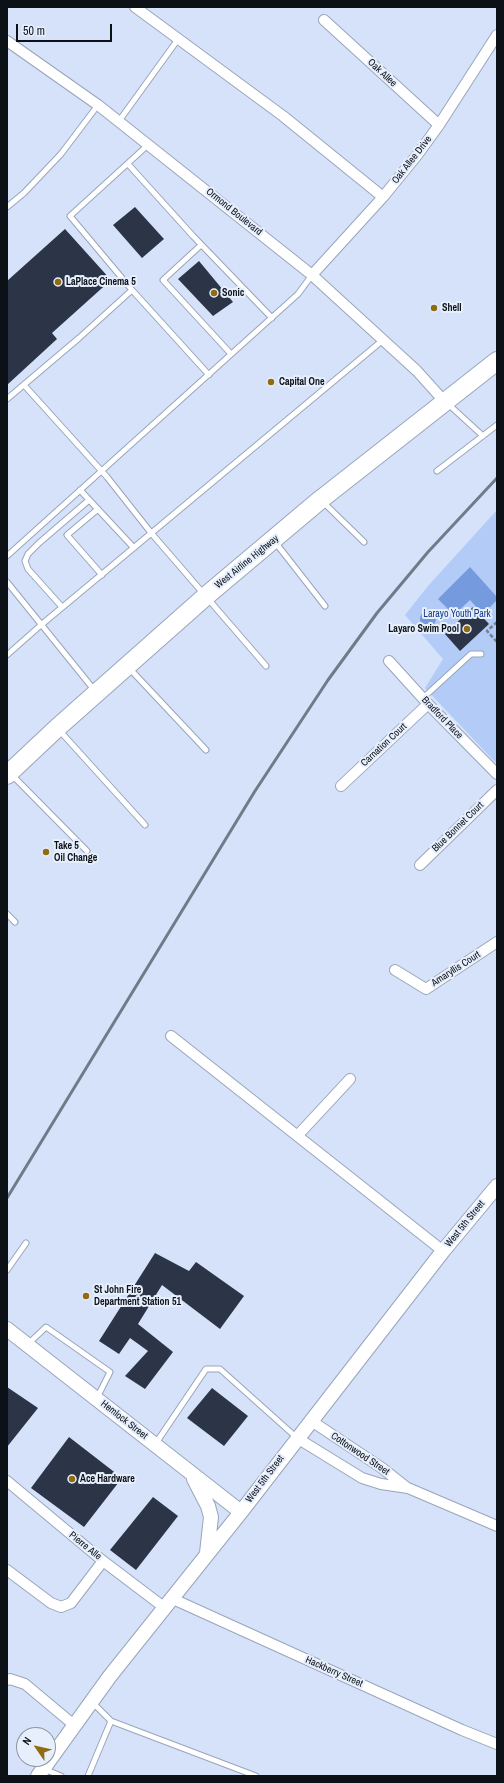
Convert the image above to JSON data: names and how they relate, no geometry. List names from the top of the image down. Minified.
{"streets":{"highway":["West Airline Highway"],"main road":["West 5th Street","Hemlock Street"],"street":["Oak Allee","Oak Allee Drive","Ormond Boulevard","Bradford Place","Carnation Court","Blue Bonnet Court","Amaryllis Court","Cottonwood Street","Pierre Alle","Hackberry Street"]},"crossings":[["Oak Allee","Oak Allee Drive"],["Oak Allee Drive","Ormond Boulevard"],["Ormond Boulevard","West Airline Highway"],["Bradford Place","Carnation Court"],["West 5th Street","Hemlock Street"],["West 5th Street","Cottonwood Street"],["West 5th Street","Pierre Alle"],["West 5th Street","Hackberry Street"],["Pierre Alle","Hackberry Street"]],"parks":["Larayo Youth Park"],"places":["LaPlace Cinema 5","Sonic","Shell","Capital One","Layaro Swim Pool","Take 5 Oil Change","St John Fire Department Station 51","Ace Hardware"],"scale_bar":"50 m","north":"top left"}
